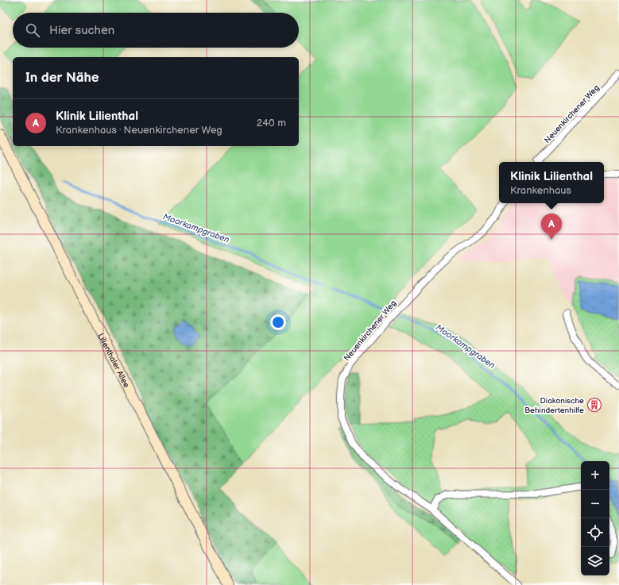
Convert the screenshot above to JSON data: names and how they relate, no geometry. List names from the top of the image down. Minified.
{"streets":{"main road":["Lilienthaler Allee"],"street":["Neuenkirchener Weg"]},"water":["Moorkampgraben"],"places":{"building":["Diakonische Behindertenhilfe"]},"page":{"search":"Hier suchen","heading":"In der Nähe","list":[{"mark":"A","name":"Klinik Lilienthal","note":"Krankenhaus · Neuenkirchener Weg","value":"240 m"}],"popup":["Klinik Lilienthal","Krankenhaus"],"pins":"A","map_buttons":["+","−"]}}
